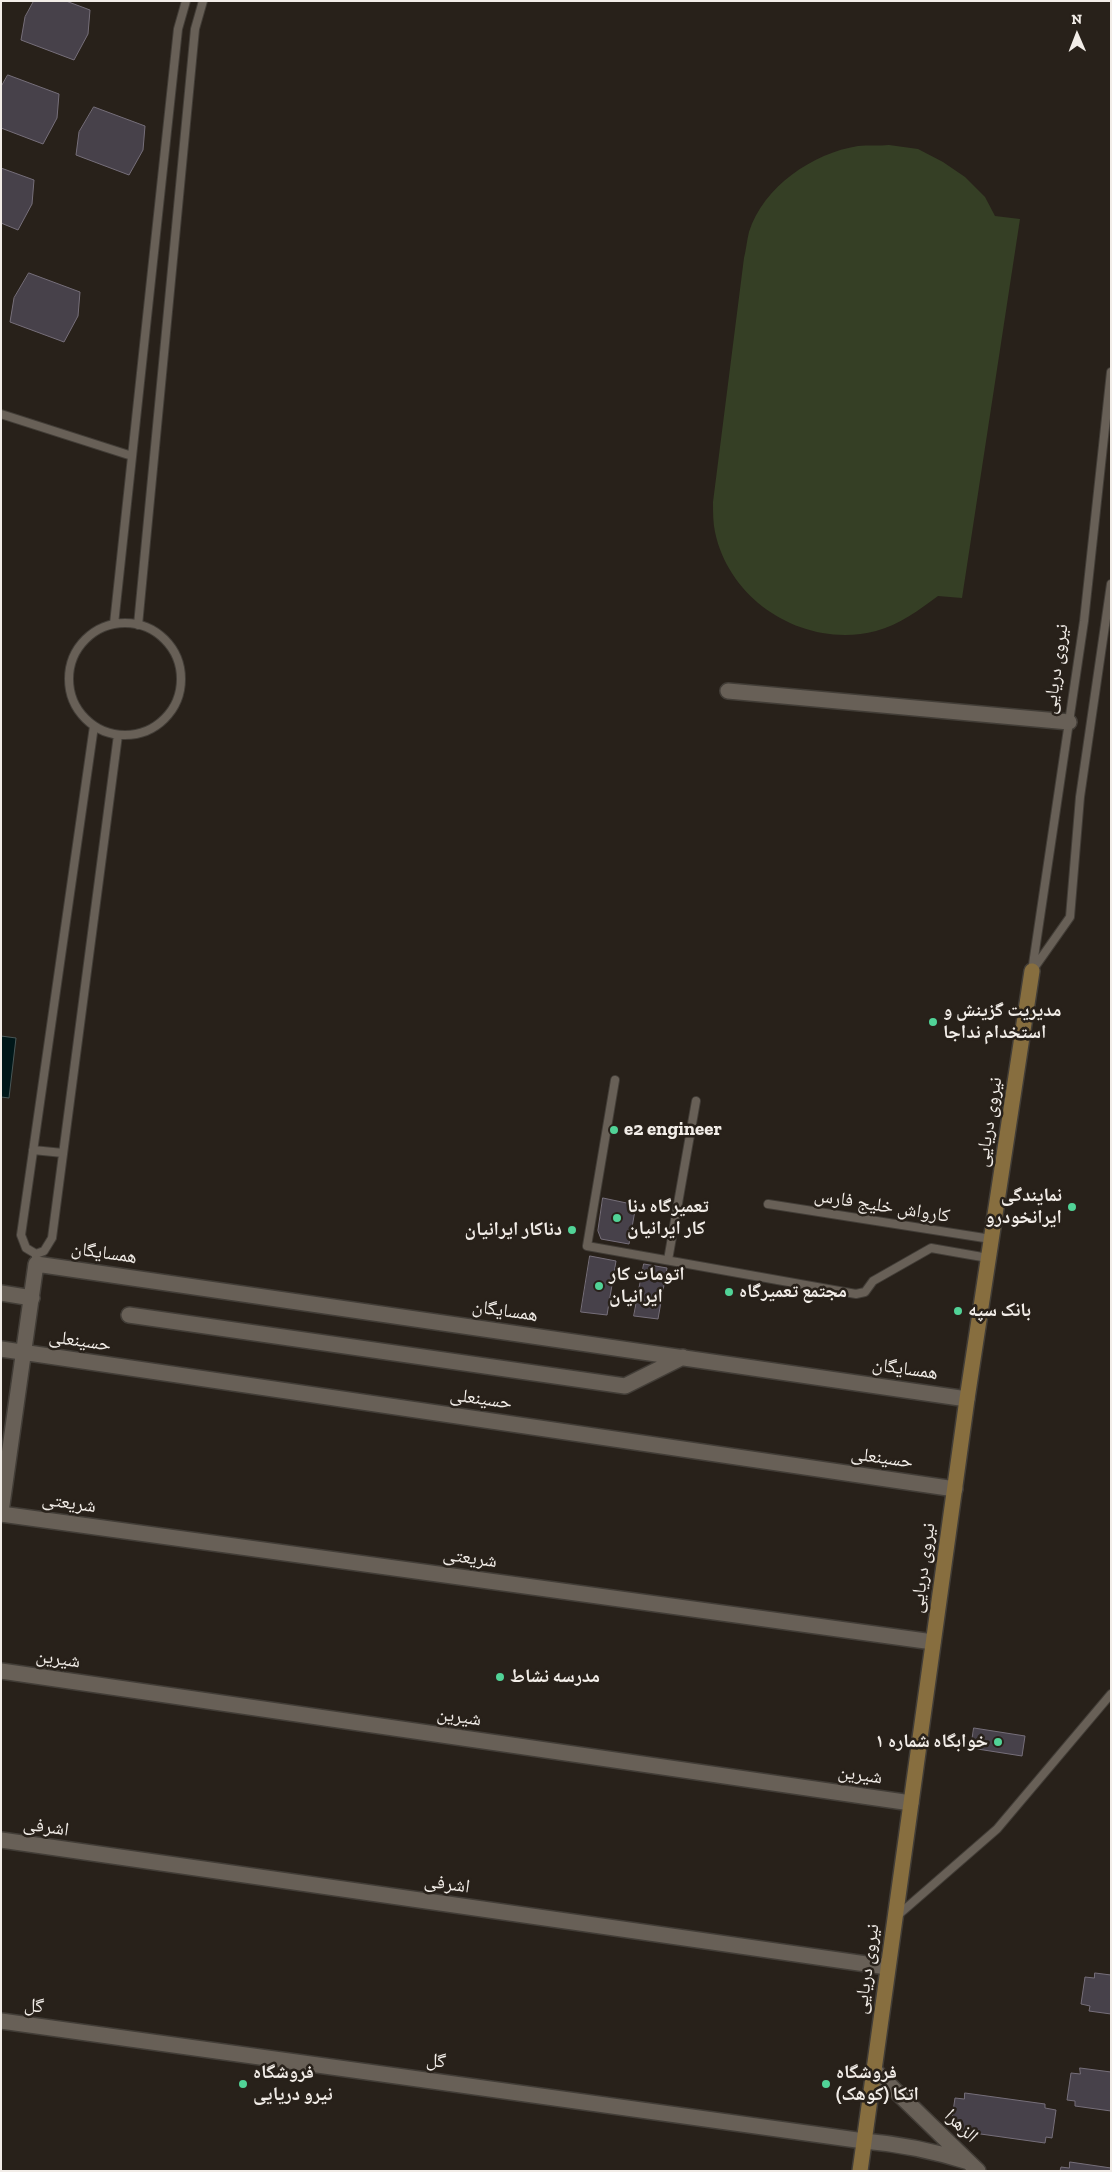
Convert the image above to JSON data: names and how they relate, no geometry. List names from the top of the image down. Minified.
{"streets":{"main road":["نیروی دریایی"],"street":["همسایگان","حسینعلی","شریعتی","شیرین","اشرفی","گل","الزهرا"],"lane":["کارواش خلیج فارس"]},"crossings":[["نیروی دریایی","کارواش خلیج فارس"],["نیروی دریایی","همسایگان"],["نیروی دریایی","حسینعلی"],["نیروی دریایی","شریعتی"],["نیروی دریایی","شیرین"],["نیروی دریایی","اشرفی"],["نیروی دریایی","گل"],["نیروی دریایی","الزهرا"],["گل","الزهرا"]],"places":["مدیریت گزینش و استخدام نداجا","e2 engineer","نمایندگی ایرانخودرو","تعمیرگاه دنا کار ایرانیان","دناکار ایرانیان","اتومات کار ایرانیان","مجتمع تعمیرگاه","بانک سپه","مدرسه نشاط","خوابگاه شماره ۱","فروشگاه نیرو دریایی","فروشگاه اتکا (کوهک)"],"north":"top"}
